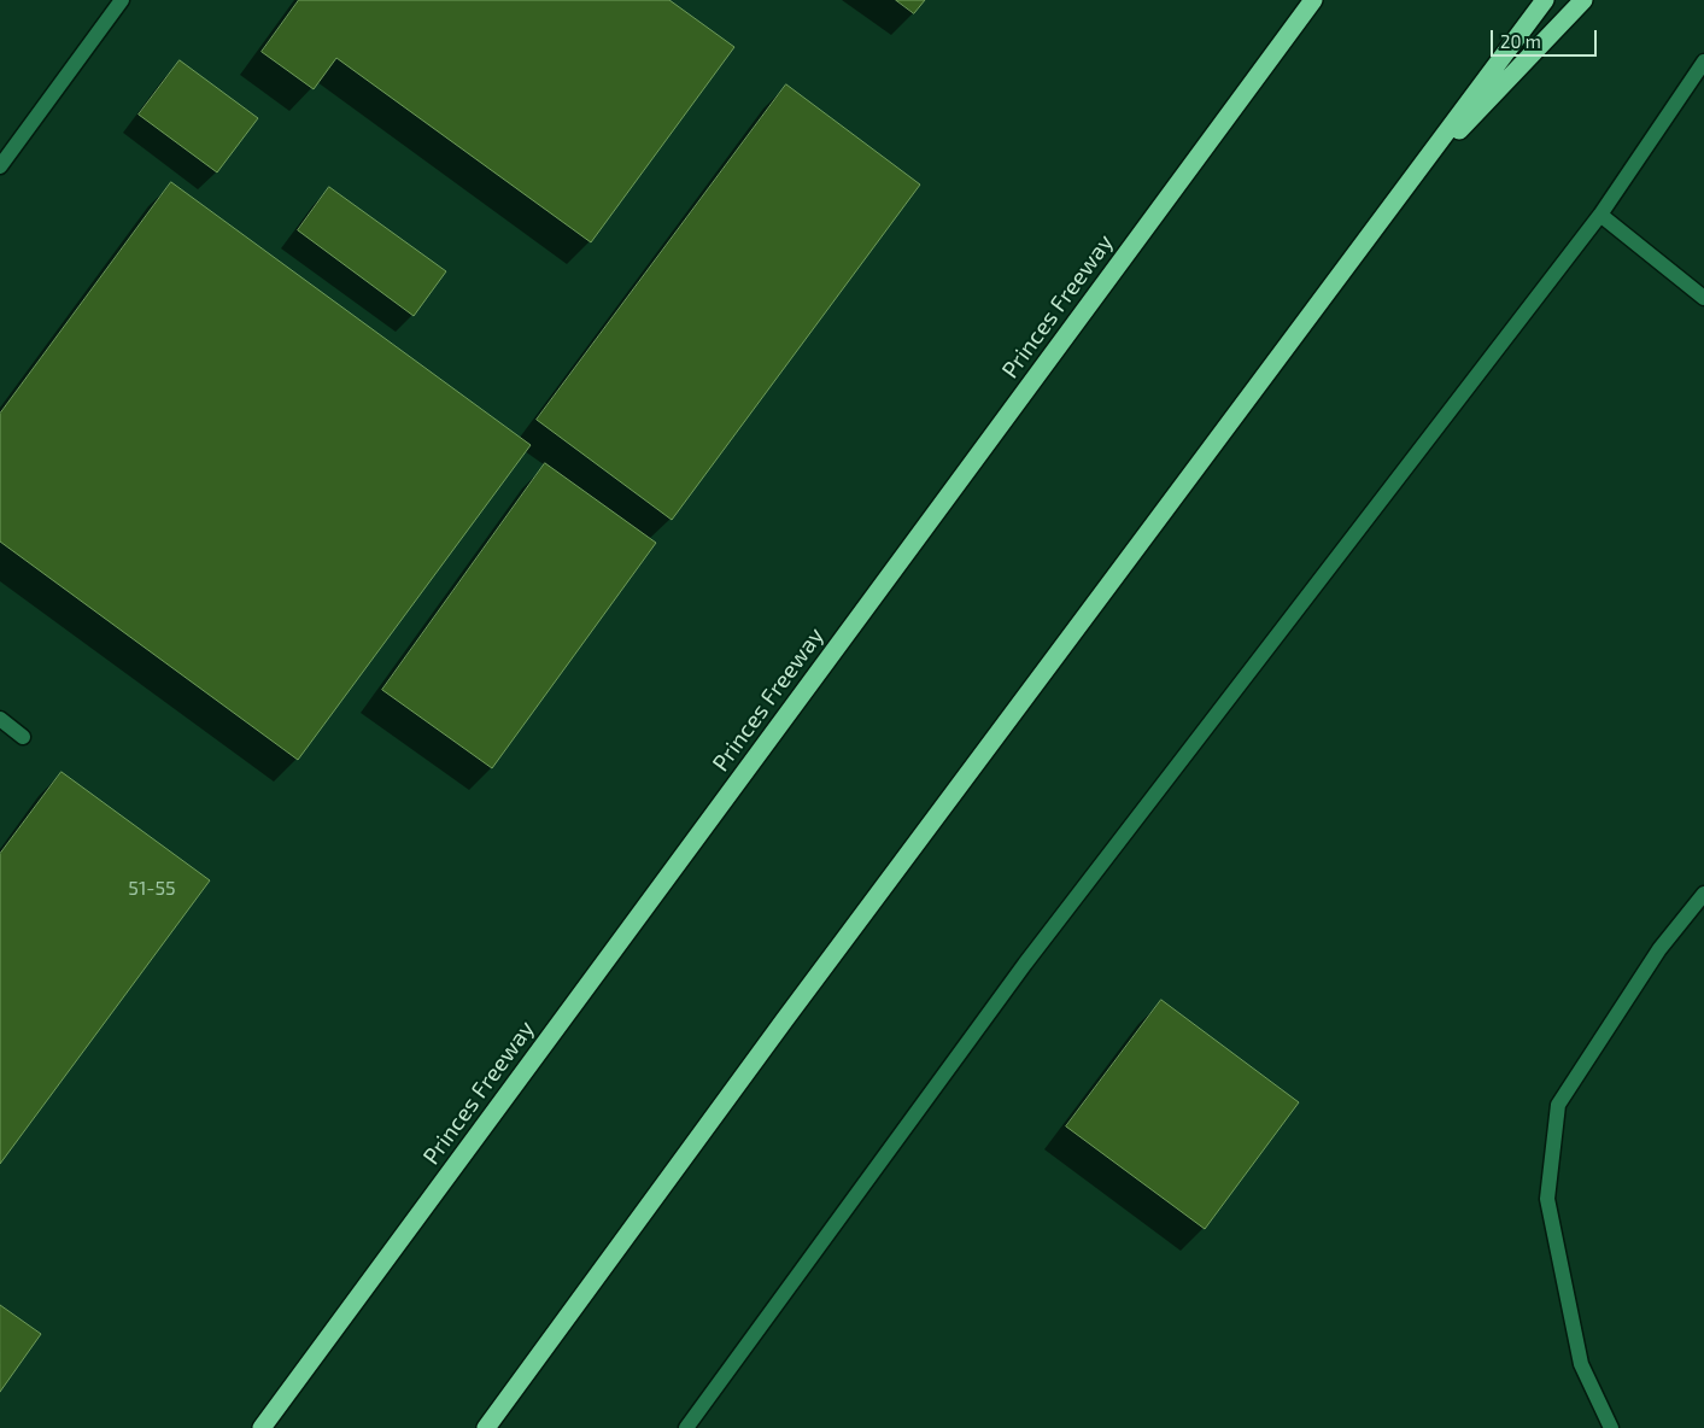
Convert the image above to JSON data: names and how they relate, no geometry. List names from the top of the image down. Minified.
{"streets":{"highway":["Princes Freeway"]},"house_numbers":["51-55"],"scale_bar":"20 m"}
